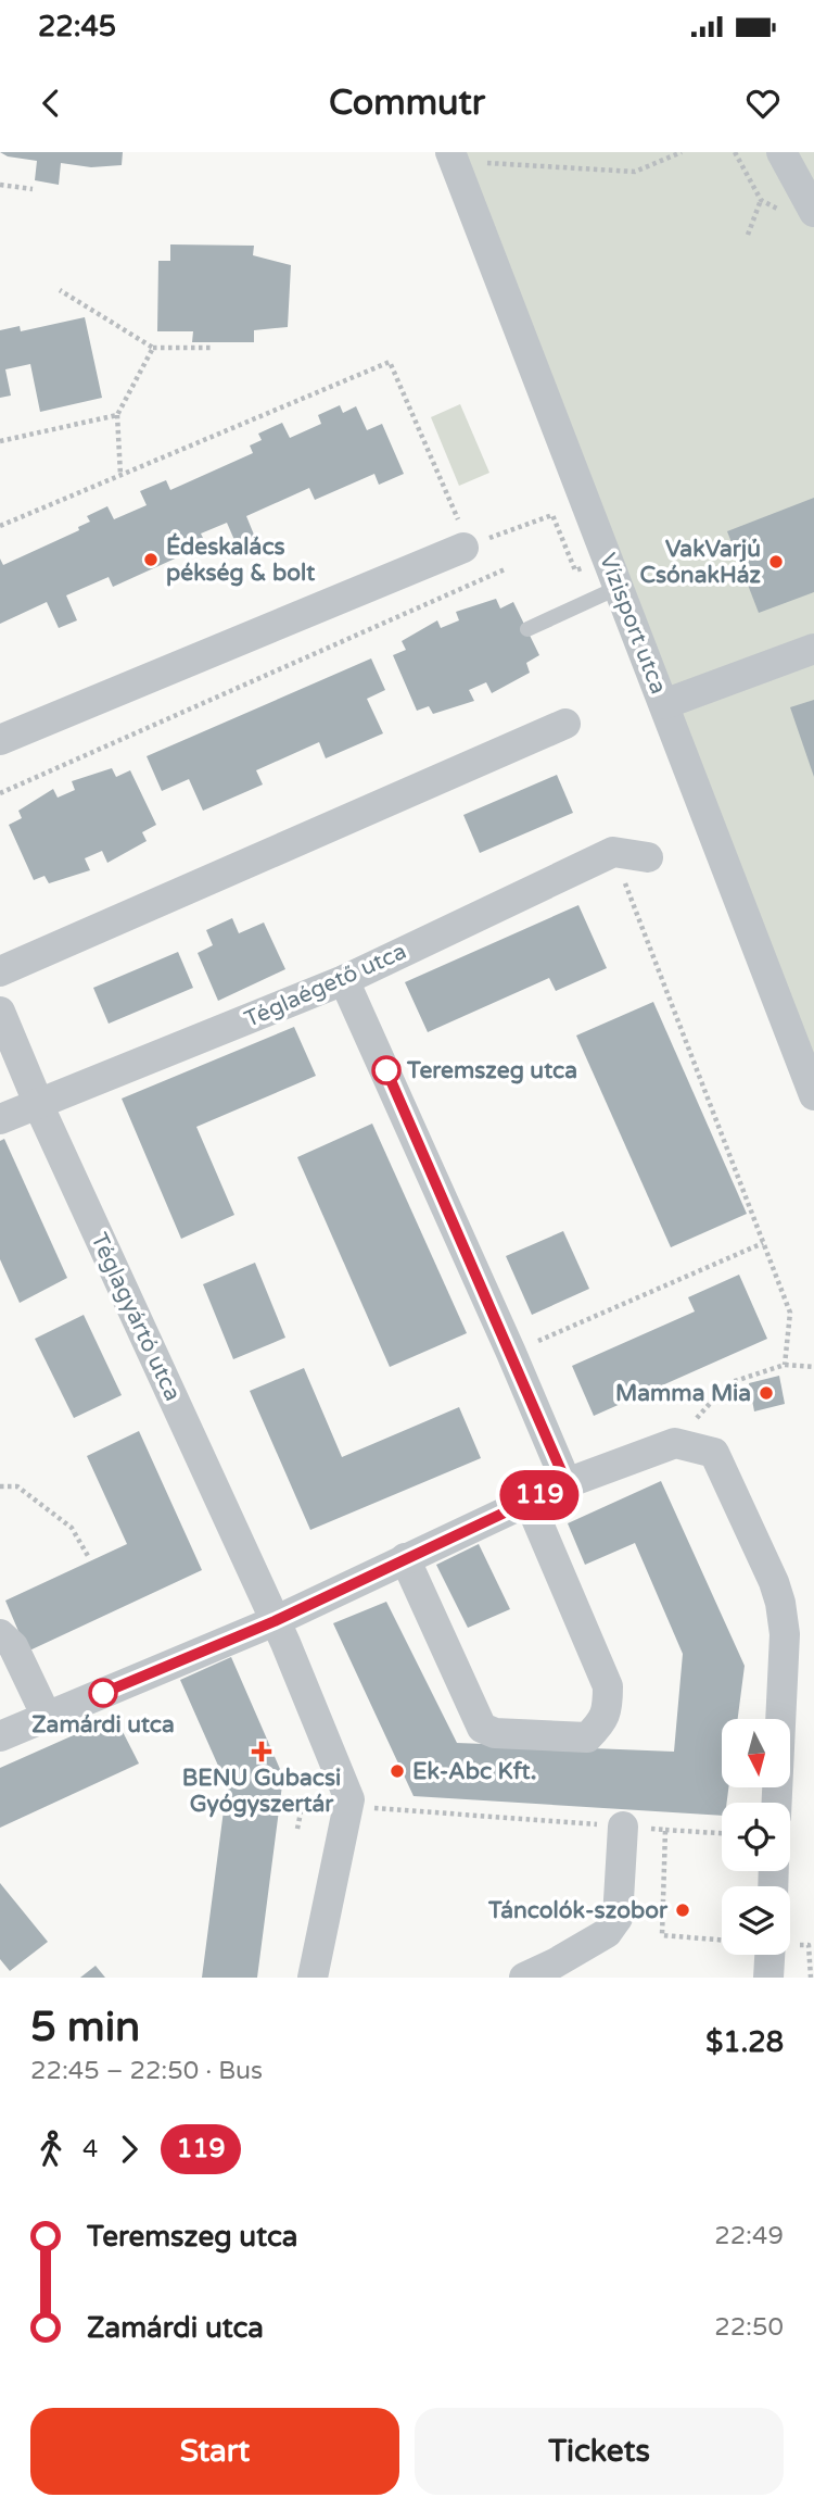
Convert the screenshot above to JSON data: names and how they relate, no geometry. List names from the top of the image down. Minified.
{"streets":{"street":["Vízisport utca","Téglaégető utca","Téglagyártó utca"]},"crossings":[["Téglaégető utca","Téglagyártó utca"]],"places":{"other":["Édeskalács pékség & bolt","VakVarjú CsónakHáz","Teremszeg utca","Mamma Mia","Zamárdi utca","Ek-Abc Kft.","Táncolók-szobor"],"health":["BENU Gubacsi Gyógyszertár"]},"lines":["bus line 119"],"north":"bottom","page":{"status":"22:45","header":"Commutr","on_map":"119","heading":["5 min","22:45 – 22:50 · Bus","$1.28"],"legs":["4","119"],"list":[{"name":"Teremszeg utca","value":"22:49"},{"name":"Zamárdi utca","value":"22:50"}],"buttons":["Start","Tickets"]}}
